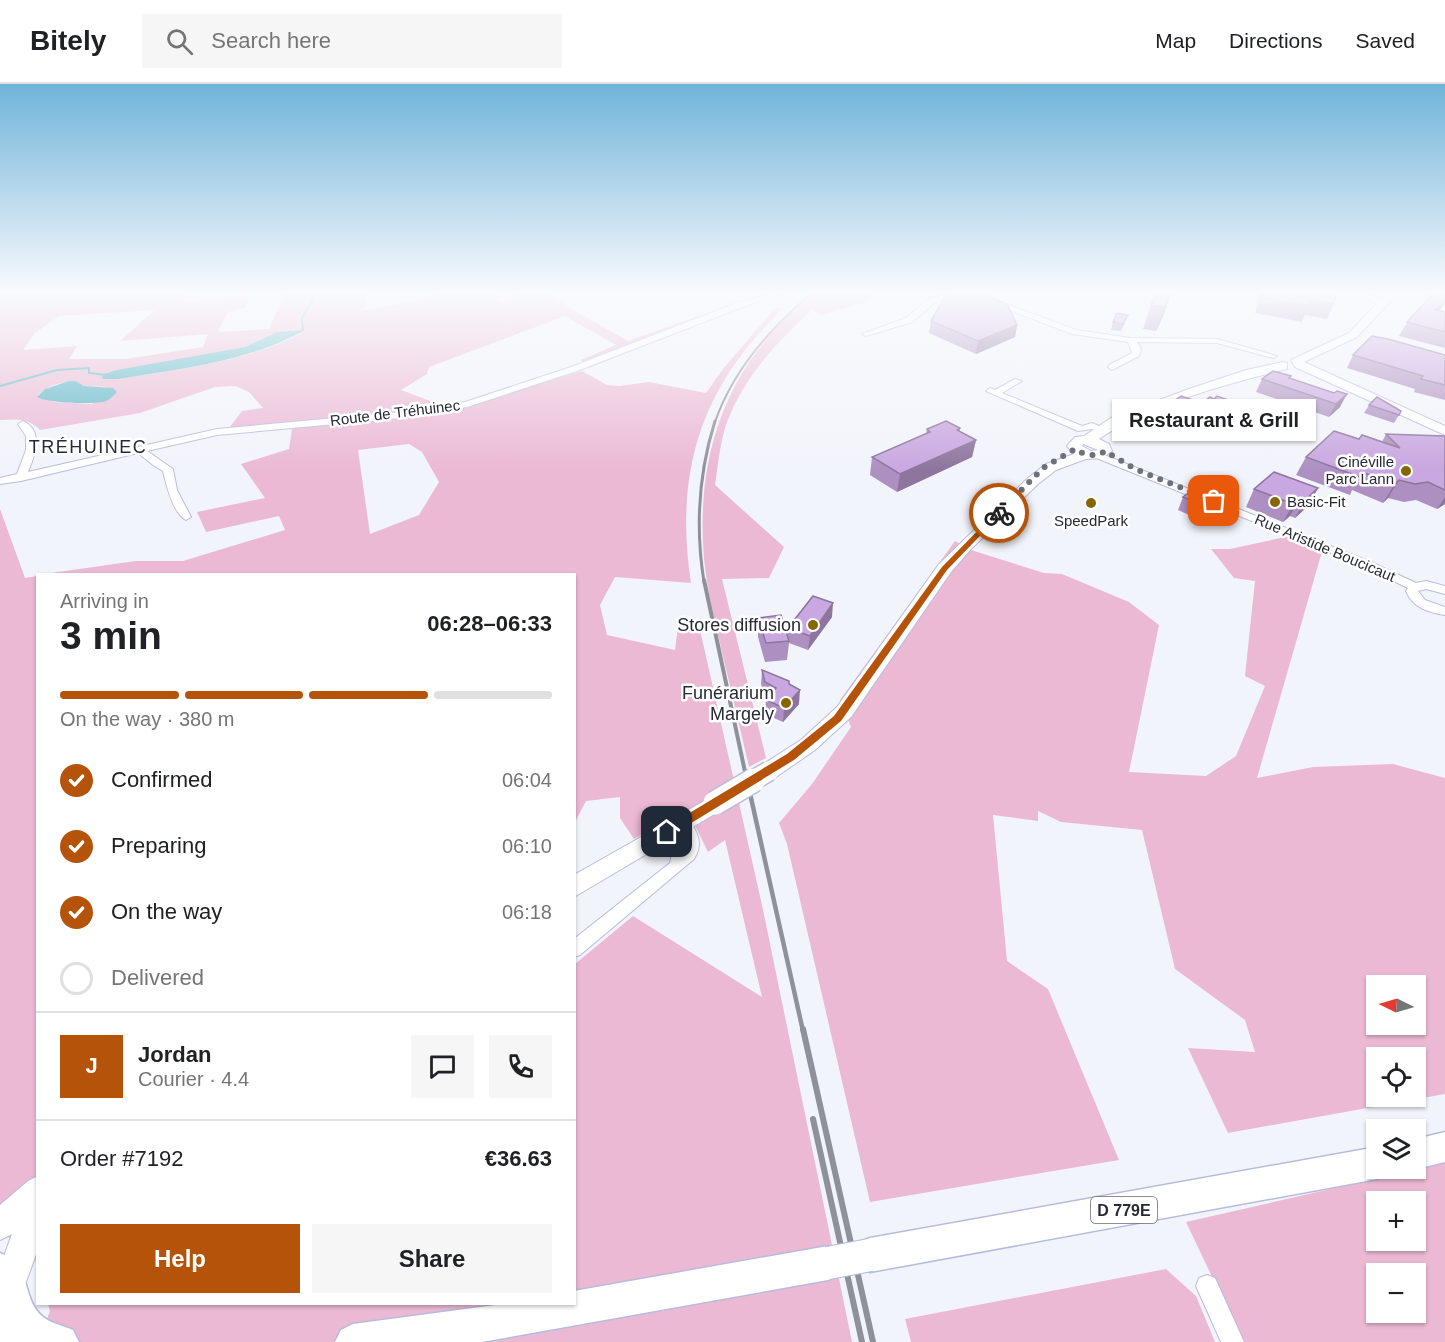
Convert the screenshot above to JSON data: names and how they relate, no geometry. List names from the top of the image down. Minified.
{"streets":{"main road":["D 779E"],"street":["Route de Tréhuinec","Rue Aristide Boucicaut"]},"districts":["TRÉHUINEC"],"places":["Cinéville Parc Lann","Restaurant & Grill","Basic-Fit","SpeedPark","Stores diffusion","Funérarium Margely"],"north":"left","page":{"header":"Bitely","search":"Search here","nav":["Map","Directions","Saved"],"bubble":"Restaurant & Grill","heading":["3 min","Arriving in","06:28–06:33"],"panel":["Jordan","Courier · 4.4","Order #7192","€36.63"],"bar":"On the way · 380 m","list":[["Confirmed","06:04"],["Preparing","06:10"],["On the way","06:18"],"Delivered"],"map_buttons":["+","−"],"round":"J","buttons":["Help","Share"]}}
